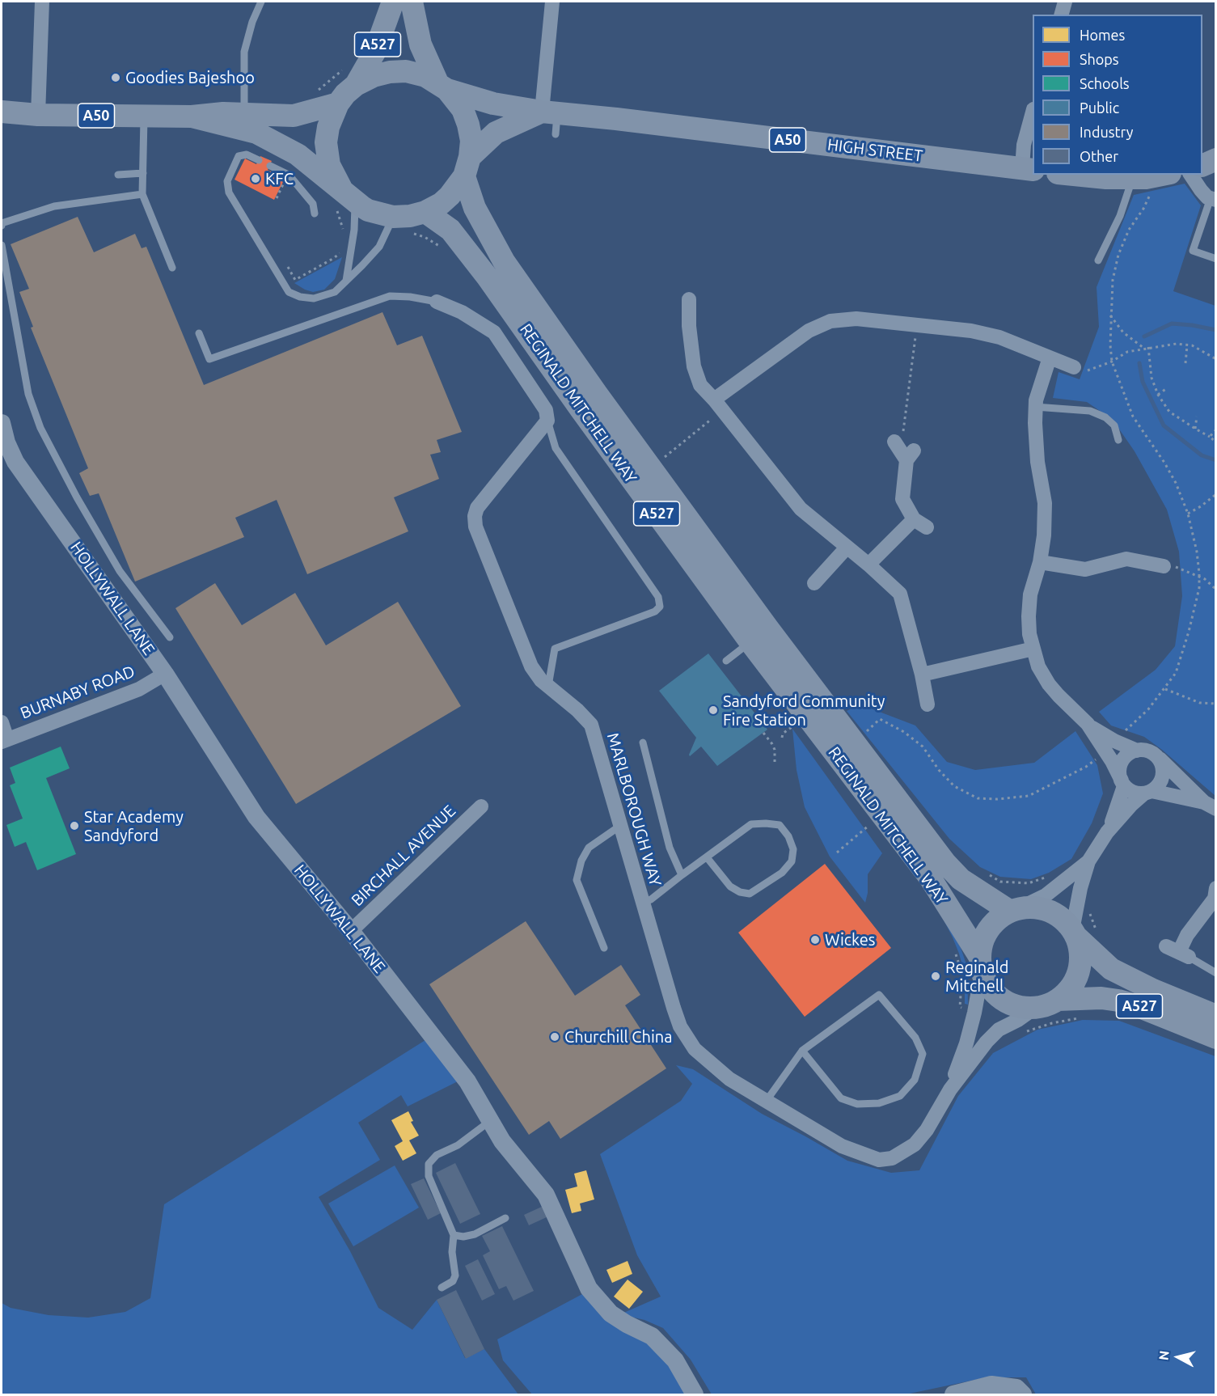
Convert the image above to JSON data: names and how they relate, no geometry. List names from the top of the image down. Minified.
{"streets":{"main road":["A527","A50","HIGH STREET","REGINALD MITCHELL WAY"],"street":["HOLLYWALL LANE","BURNABY ROAD","MARLBOROUGH WAY","BIRCHALL AVENUE"]},"crossings":[["A527","A50"],["A527","HIGH STREET"],["A527","REGINALD MITCHELL WAY"],["A527","MARLBOROUGH WAY"],["A50","HIGH STREET"],["A50","REGINALD MITCHELL WAY"],["HIGH STREET","REGINALD MITCHELL WAY"],["REGINALD MITCHELL WAY","MARLBOROUGH WAY"],["HOLLYWALL LANE","BURNABY ROAD"],["HOLLYWALL LANE","BIRCHALL AVENUE"]],"places":["Goodies Bajeshoo","KFC","Sandyford Community Fire Station","Star Academy Sandyford","Wickes","Reginald Mitchell","Churchill China"],"legend":["Homes","Shops","Schools","Public","Industry","Other"],"north":"left"}
